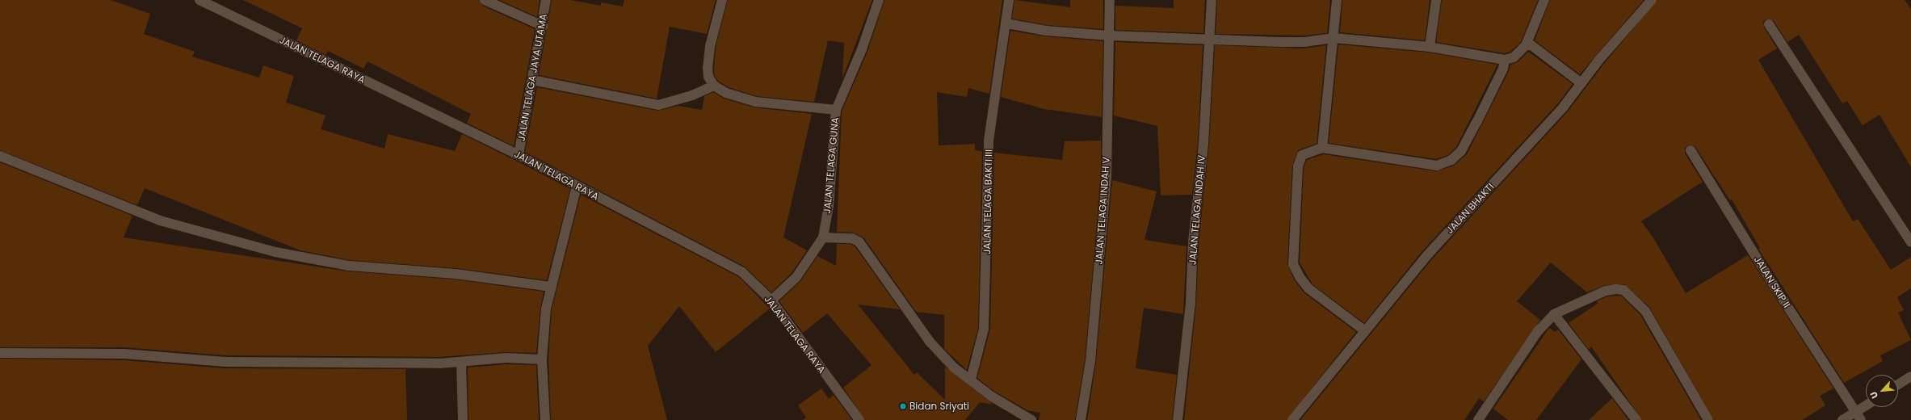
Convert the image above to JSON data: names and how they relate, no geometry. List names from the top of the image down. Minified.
{"streets":{"street":["JALAN TELAGA RAYA","JALAN TELAGA JAYA UTAMA","JALAN TELAGA GUNA","JALAN TELAGA BAKTI III","JALAN BHAKTI","JALAN TELAGA INDAH IV","JALAN TELAGA INDAH V","JALAN SKIP II"]},"crossings":[["JALAN TELAGA RAYA","JALAN TELAGA JAYA UTAMA"],["JALAN TELAGA RAYA","JALAN TELAGA GUNA"]],"places":["Bidan Sriyati"],"north":"bottom left"}
